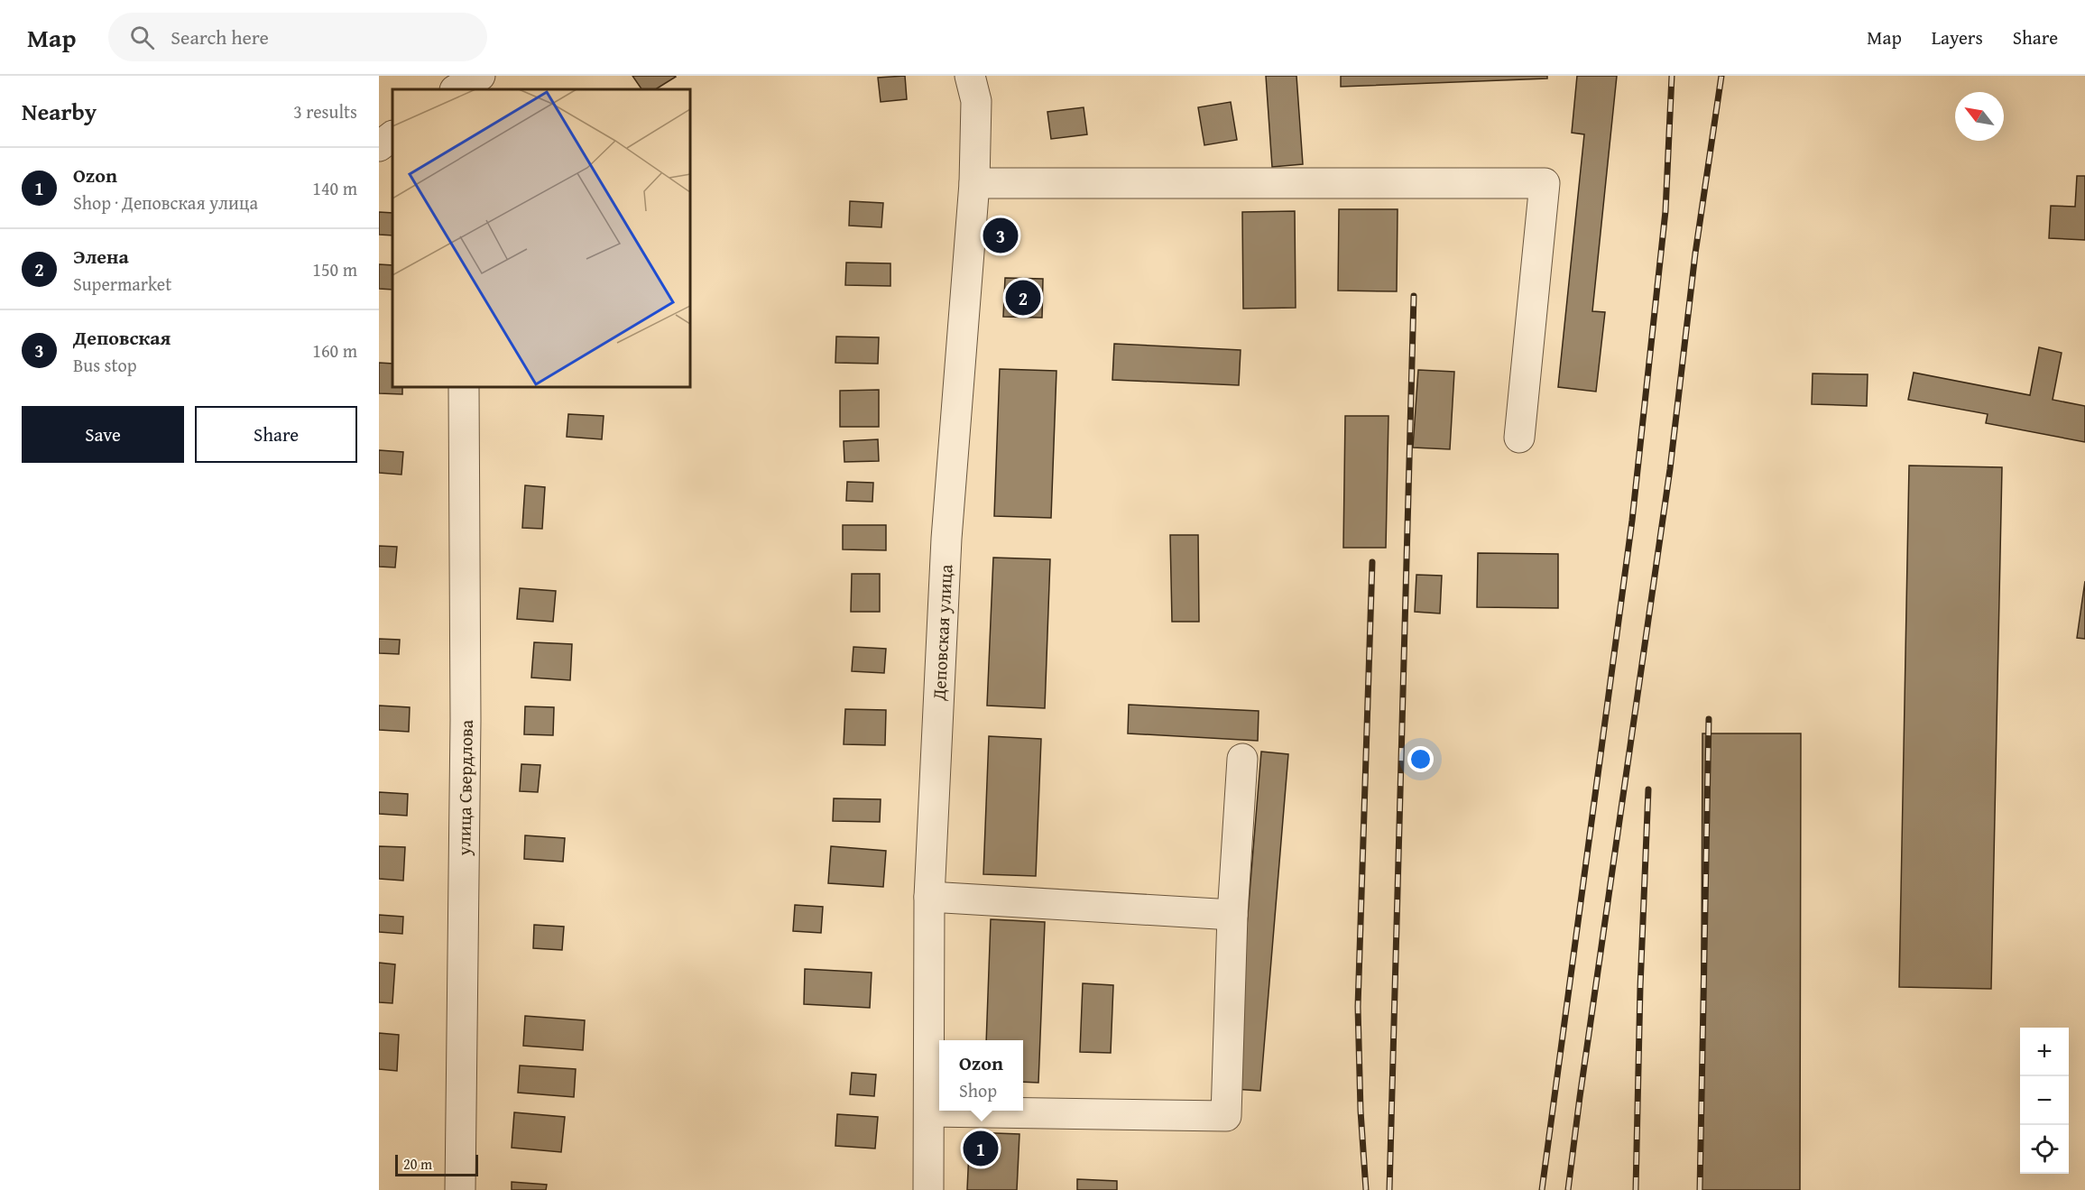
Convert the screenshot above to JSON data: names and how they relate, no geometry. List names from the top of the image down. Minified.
{"streets":{"street":["Деповская улица","улица Свердлова"]},"scale_bar":"20 m","north":"top left","page":{"header":"Map","search":"Search here","nav":["Map","Layers","Share"],"heading":["Nearby","3 results"],"list":[{"mark":"1","name":"Ozon","note":"Shop · Деповская улица","value":"140 m"},{"mark":"2","name":"Элена","note":"Supermarket","value":"150 m"},{"mark":"3","name":"Деповская","note":"Bus stop","value":"160 m"}],"pins":["3","2","1"],"buttons":["Save","Share"],"map_buttons":["+","−"],"popup":["Ozon","Shop"],"scale":"20 m"}}
